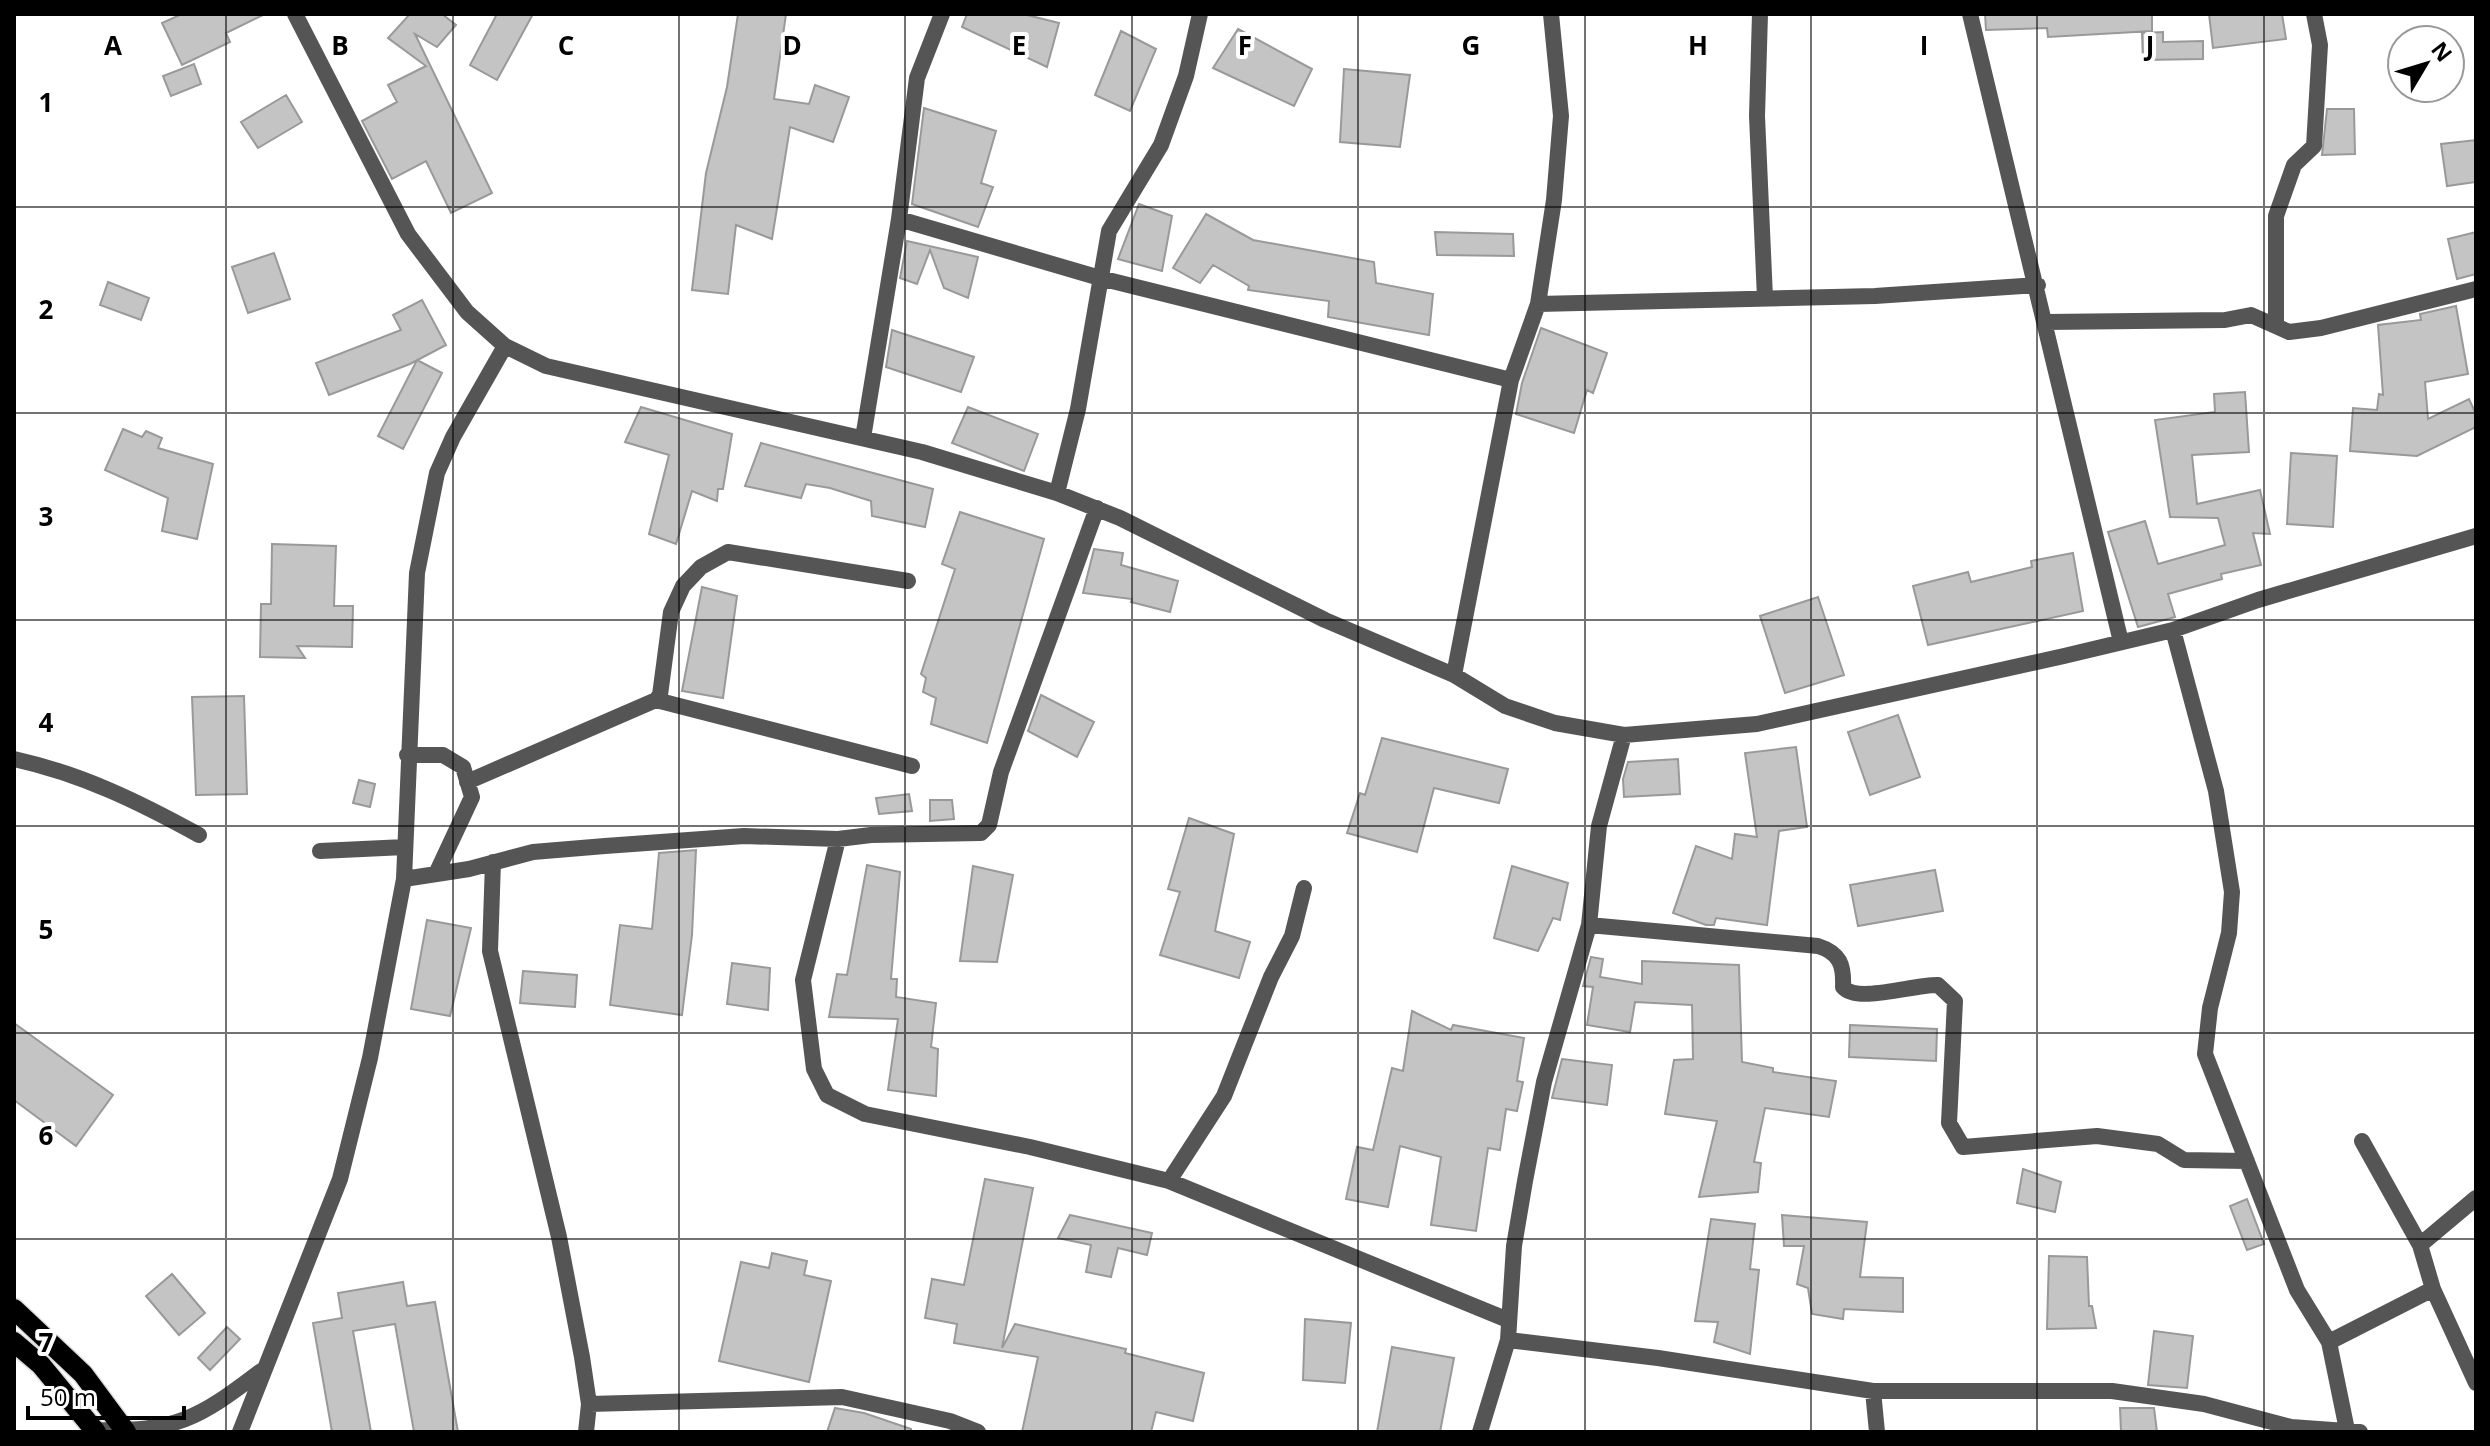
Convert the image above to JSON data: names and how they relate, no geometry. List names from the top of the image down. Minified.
{"scale_bar":"50 m","north":"top right","grid":{"columns":["A","B","C","D","E","F","G","H","I","J"],"rows":["1","2","3","4","5","6","7"]}}
